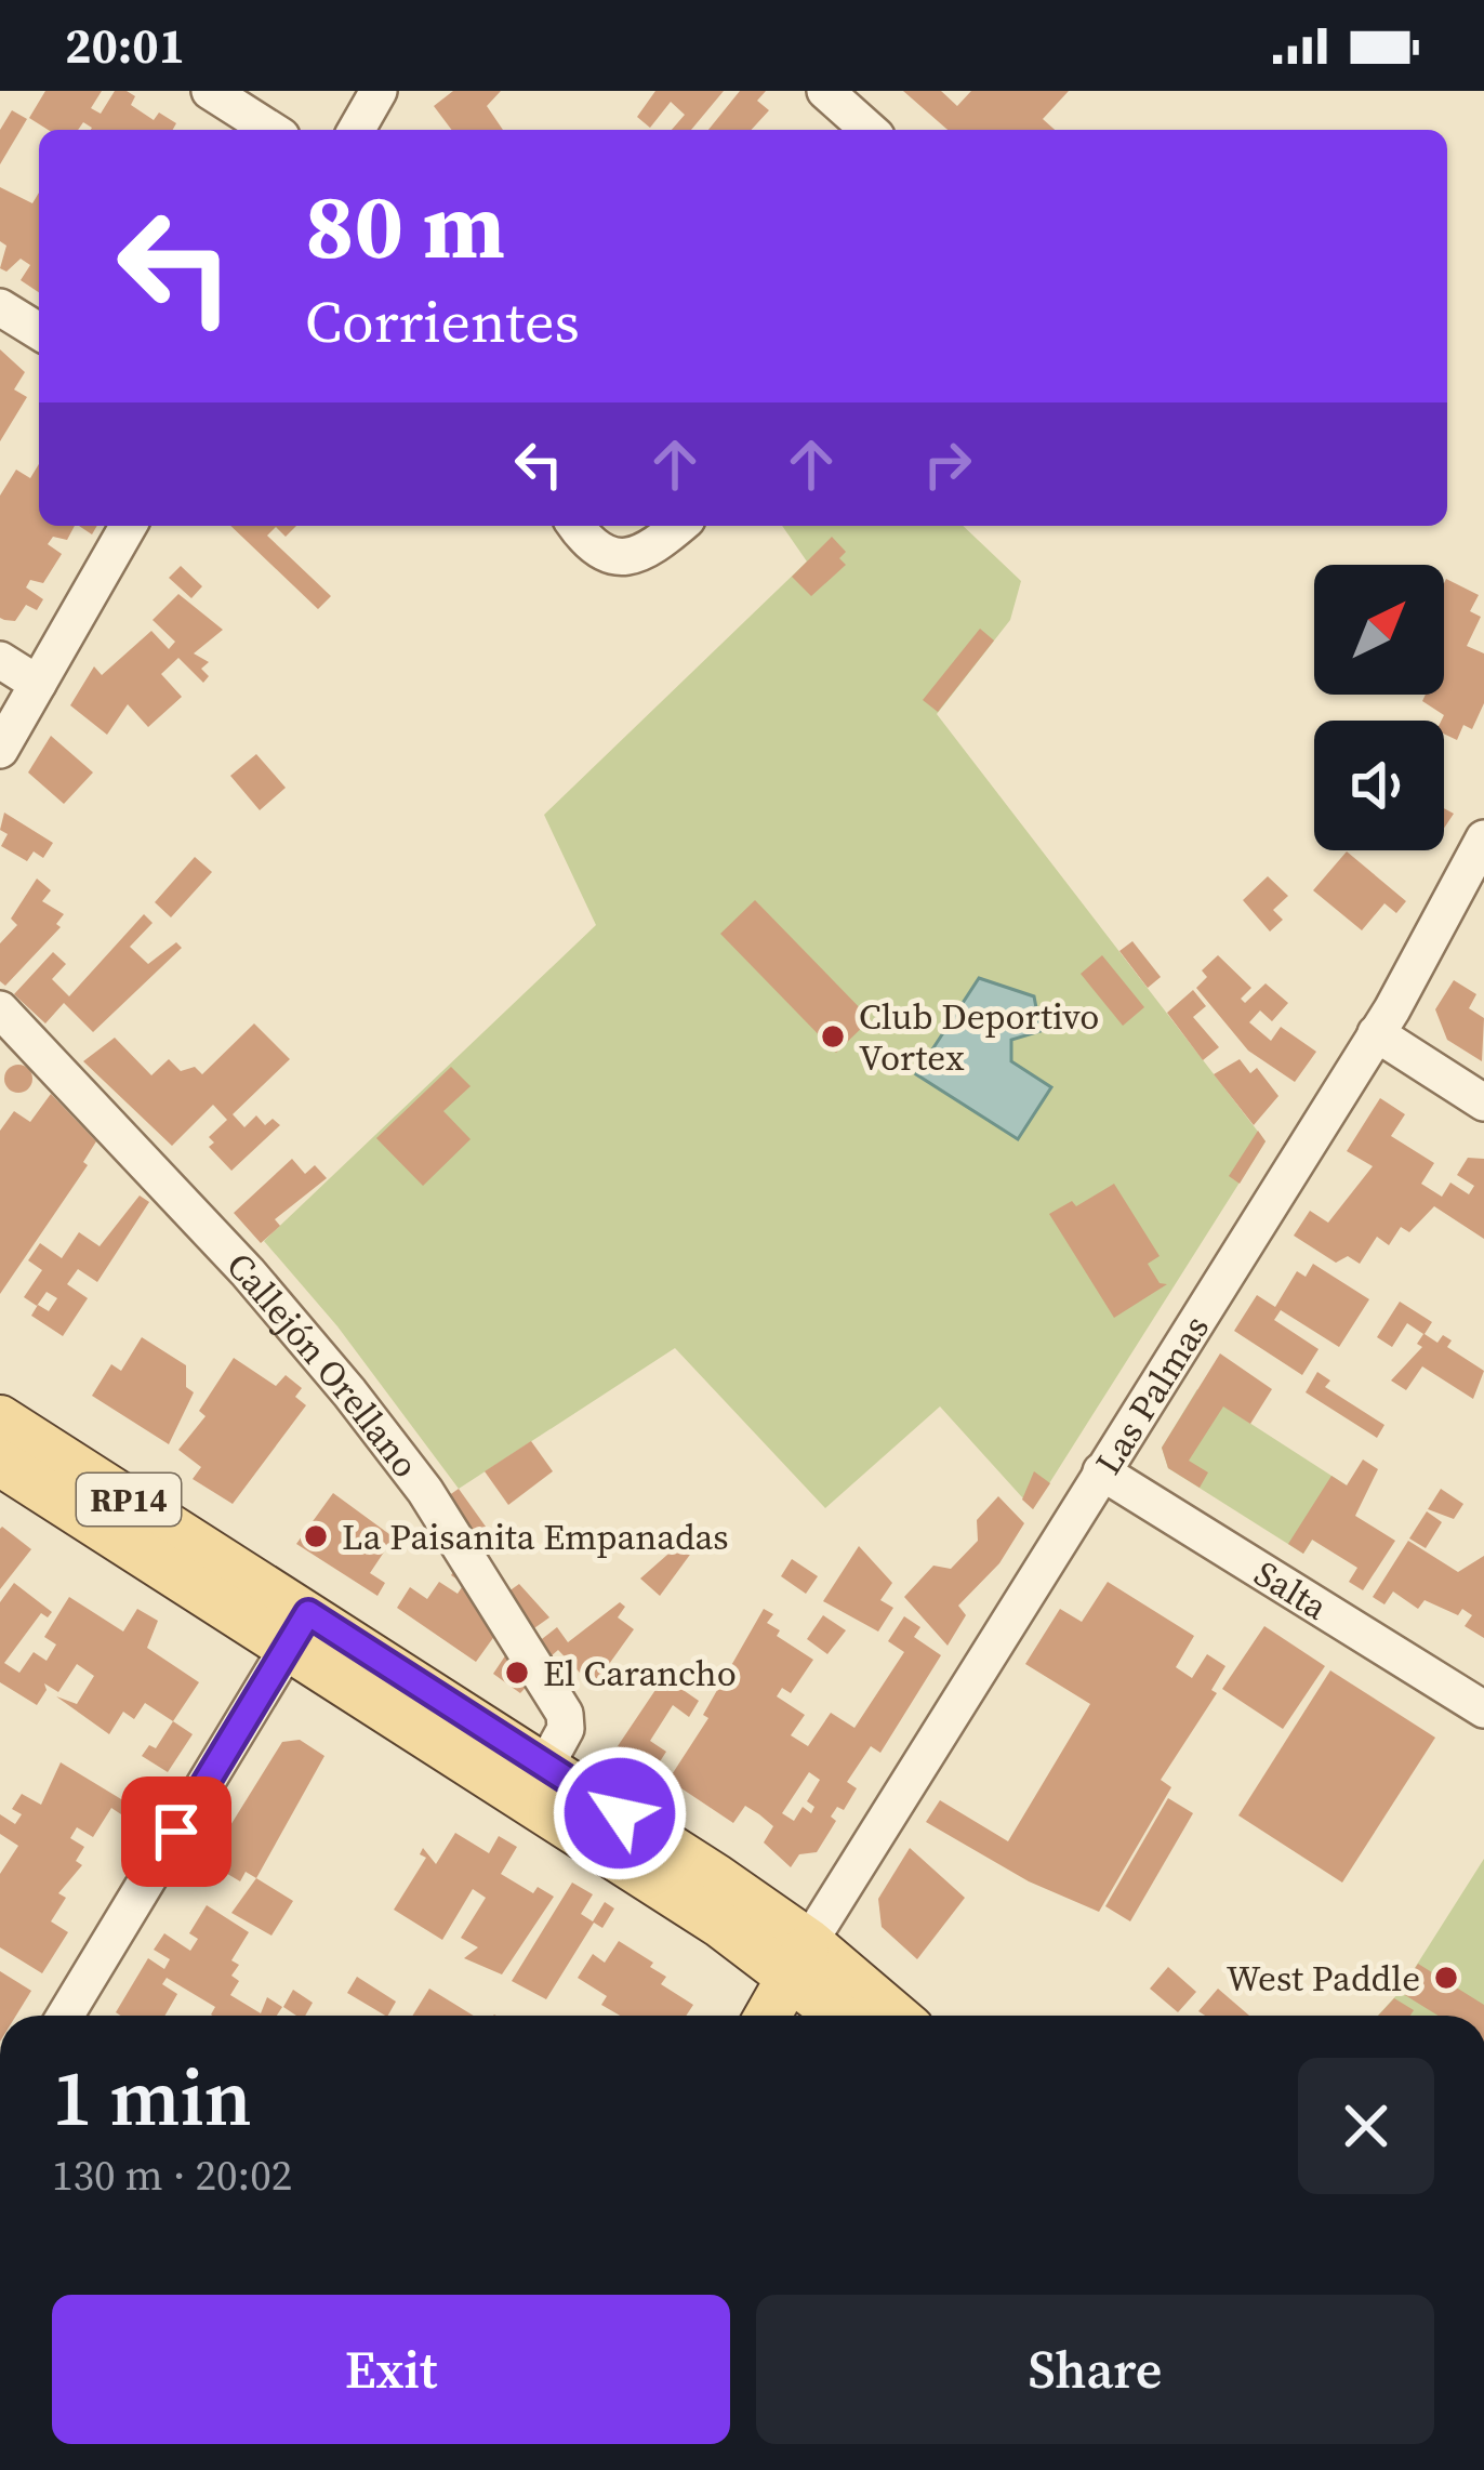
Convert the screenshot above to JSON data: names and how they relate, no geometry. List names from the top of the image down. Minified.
{"streets":{"main road":["RP14"],"street":["Callejón Orellano","Las Palmas","Salta"]},"crossings":[["Callejón Orellano","RP14"],["Las Palmas","RP14"],["Las Palmas","Salta"]],"places":["Club Deportivo Vortex","La Paisanita Empanadas","El Carancho","West Paddle"],"north":"top right","page":{"status":"20:01","turn":["80 m","Corrientes"],"heading":["1 min","130 m · 20:02"],"buttons":["Exit","Share"]}}
